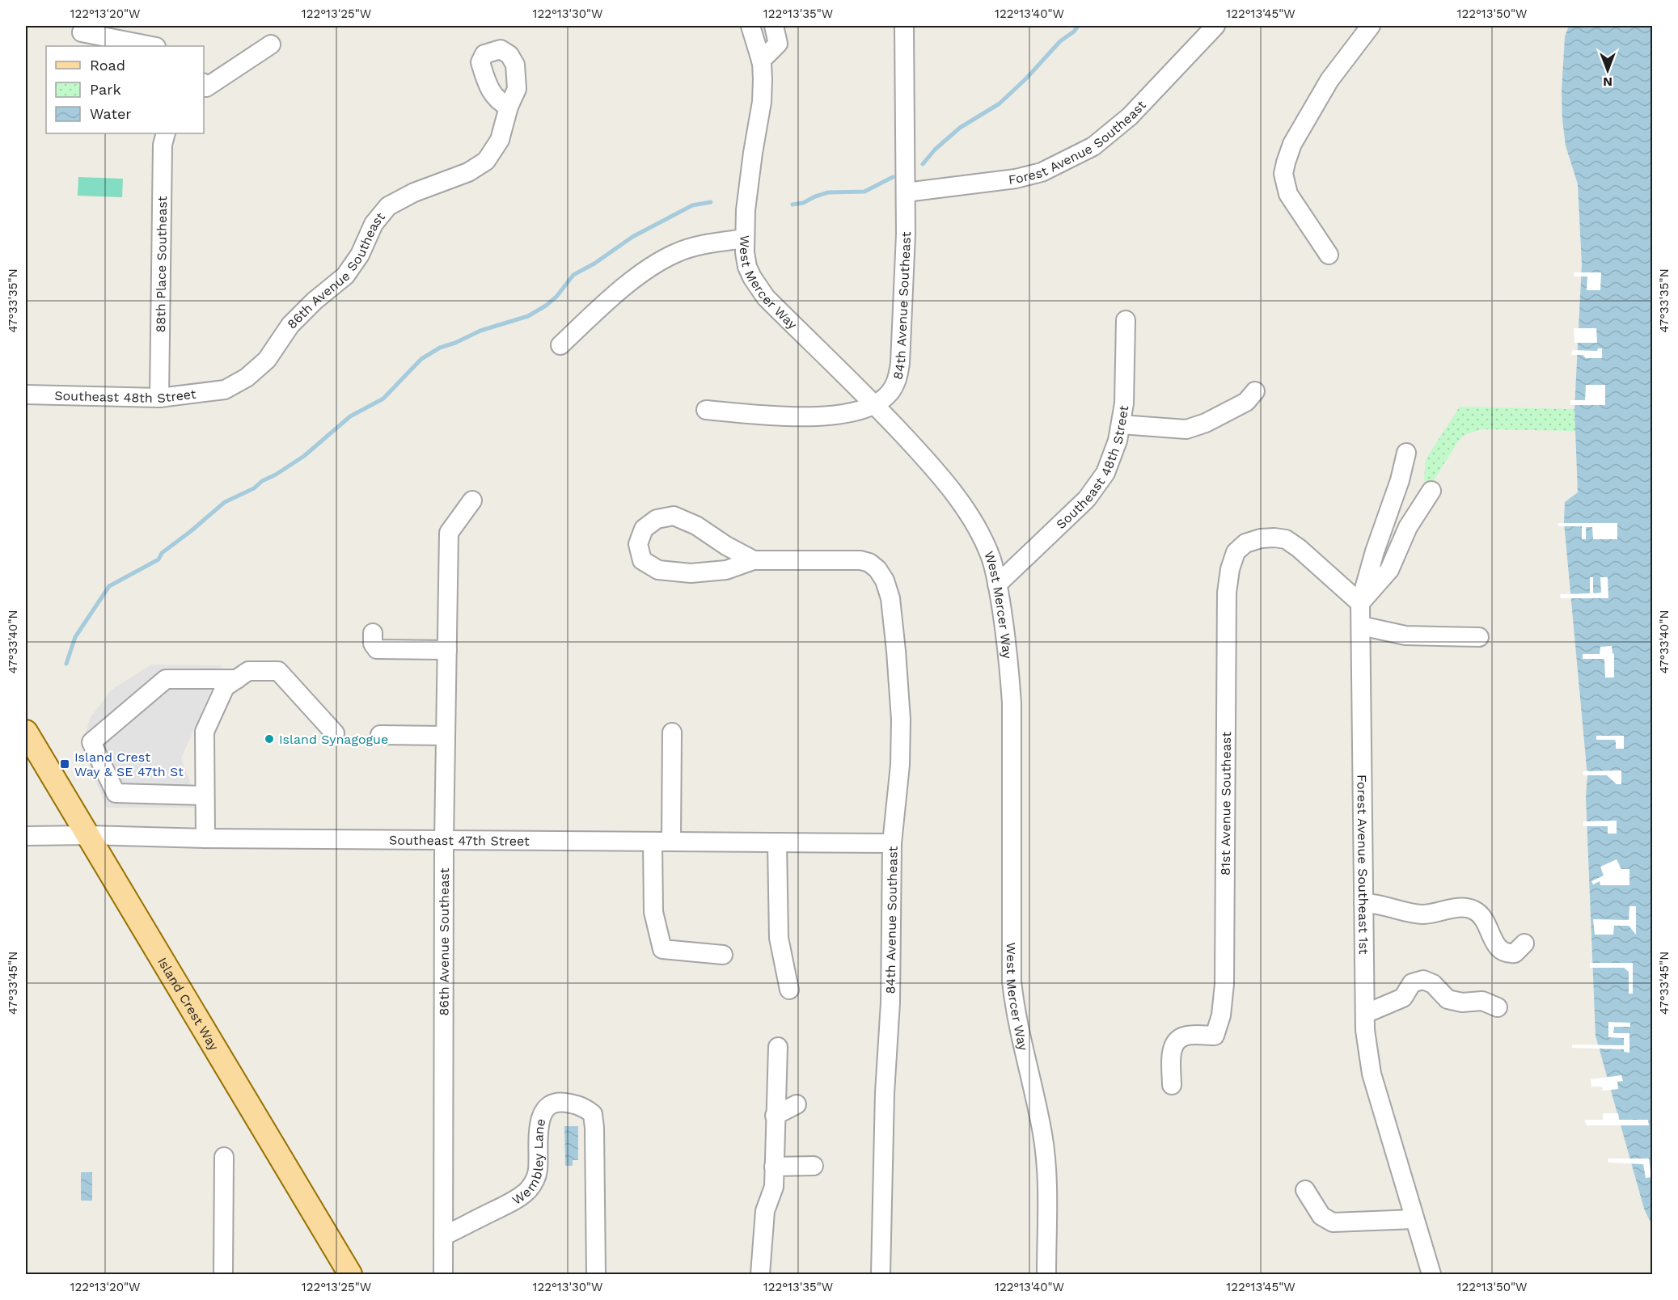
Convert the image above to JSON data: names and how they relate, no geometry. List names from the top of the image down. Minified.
{"streets":{"main road":["Island Crest Way"],"street":["Forest Avenue Southeast","88th Place Southeast","86th Avenue Southeast","West Mercer Way","84th Avenue Southeast","Southeast 48th Street","81st Avenue Southeast","Southeast 47th Street","Forest Avenue Southeast 1st","Wembley Lane"]},"crossings":[["Forest Avenue Southeast","84th Avenue Southeast"],["88th Place Southeast","Southeast 48th Street"],["86th Avenue Southeast","Southeast 48th Street"],["86th Avenue Southeast","Southeast 47th Street"],["86th Avenue Southeast","Wembley Lane"],["West Mercer Way","84th Avenue Southeast"],["West Mercer Way","Southeast 48th Street"],["84th Avenue Southeast","Southeast 47th Street"],["81st Avenue Southeast","Forest Avenue Southeast 1st"],["Southeast 47th Street","Island Crest Way"]],"places":{"other":["Island Synagogue"],"transit":["Island Crest Way & SE 47th St"]},"legend":["Road","Park","Water"],"north":"bottom","coordinates":["122°13'20\"W","122°13'25\"W","122°13'30\"W","122°13'35\"W","122°13'40\"W","122°13'45\"W","122°13'50\"W","47°33'35\"N","47°33'40\"N","47°33'45\"N"]}
